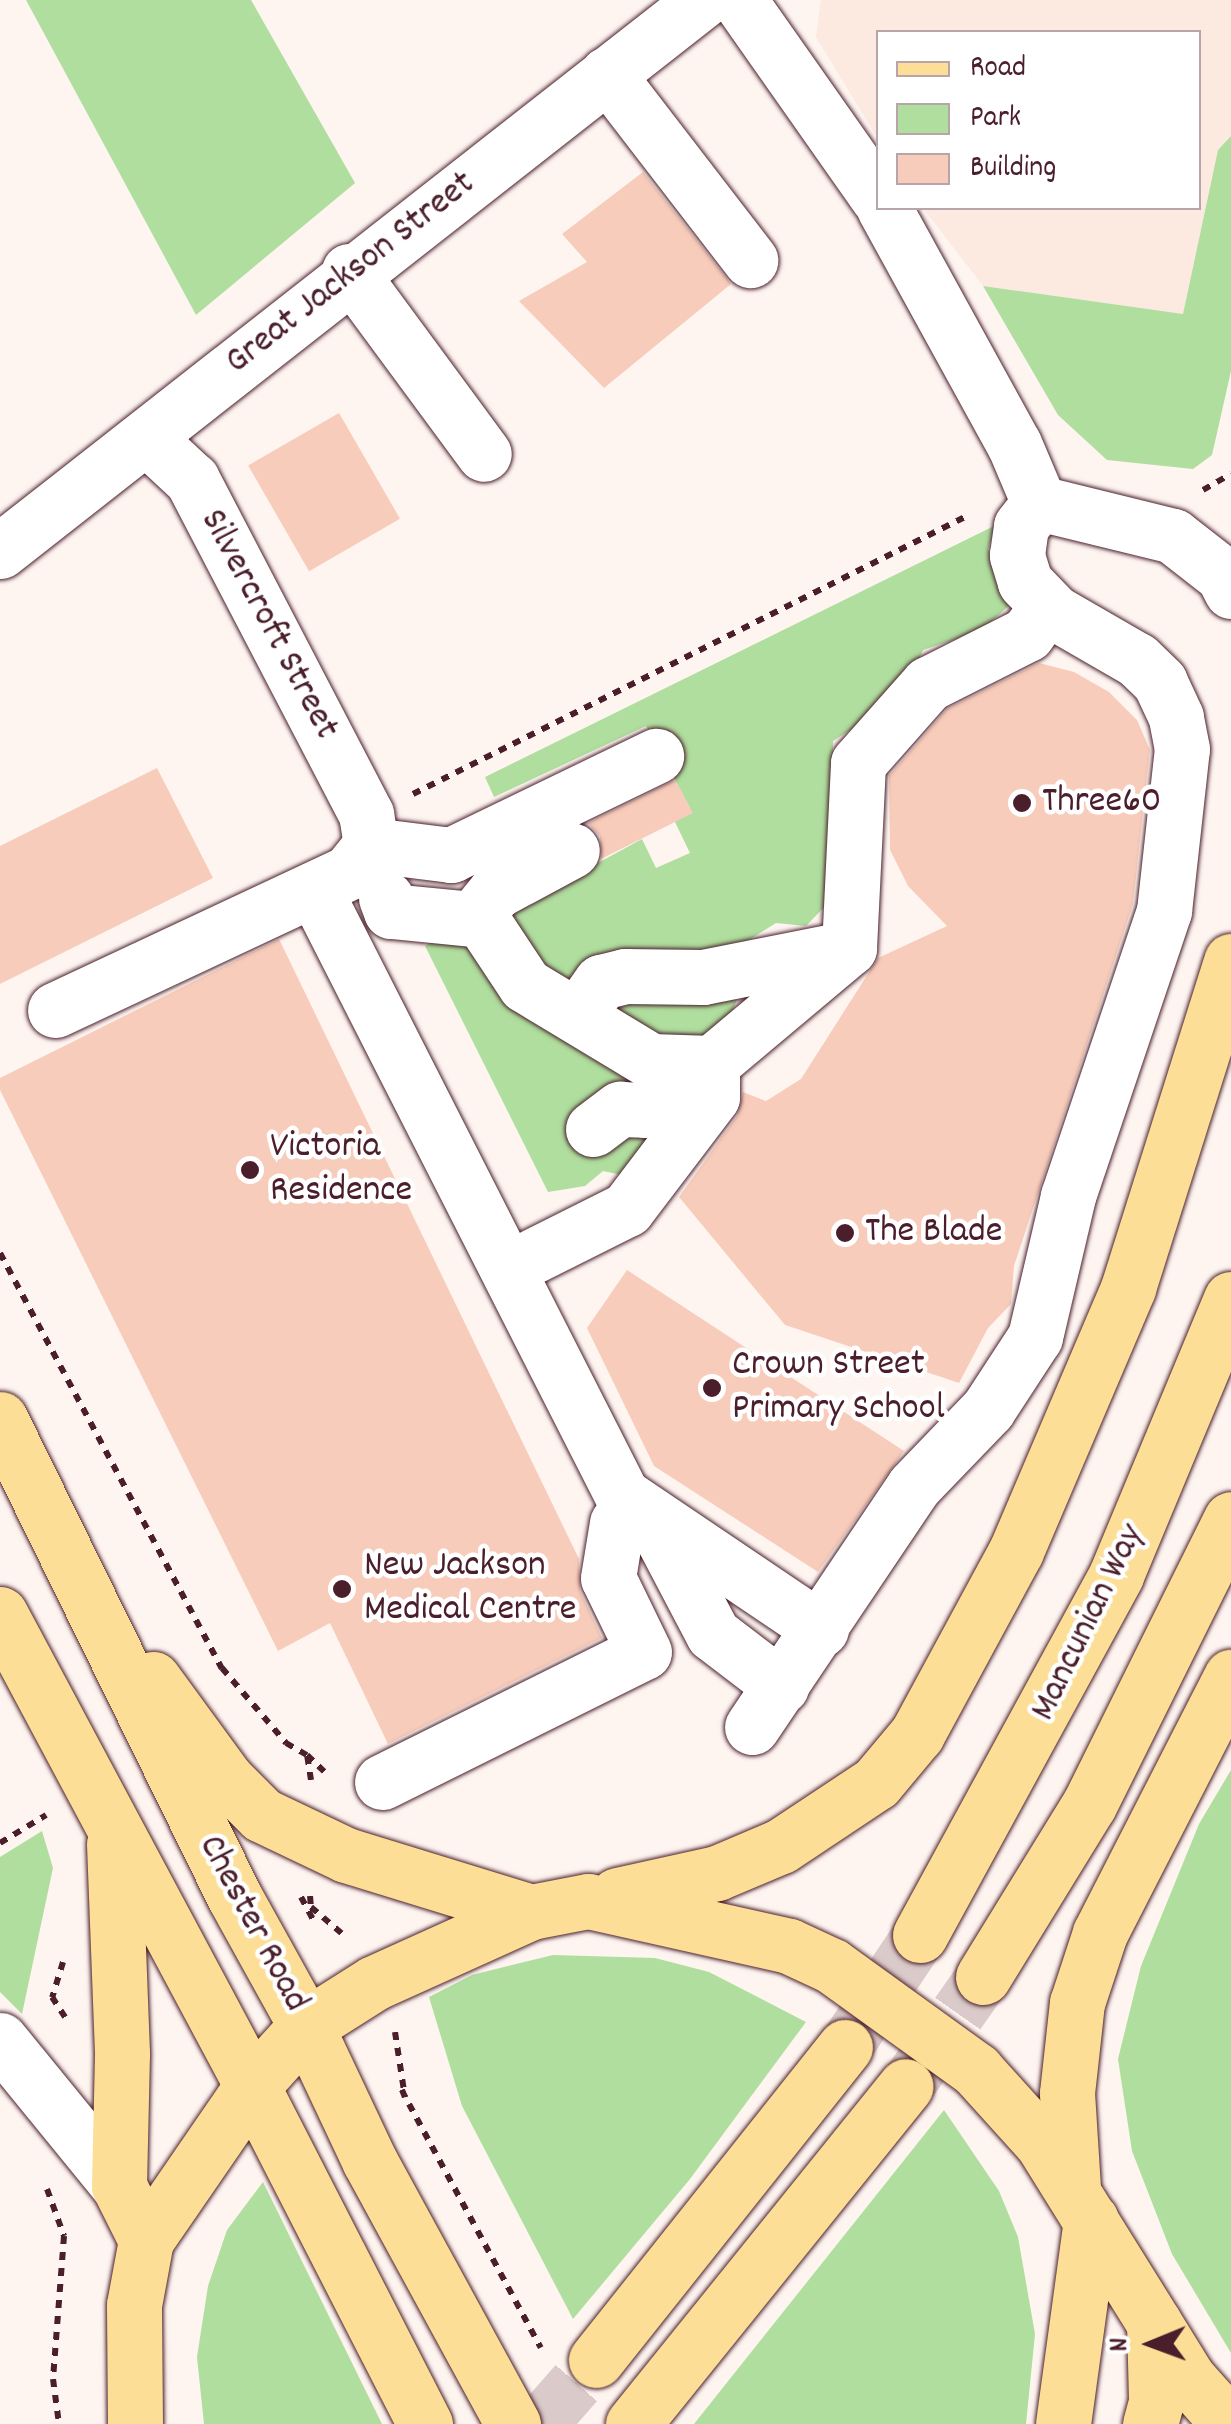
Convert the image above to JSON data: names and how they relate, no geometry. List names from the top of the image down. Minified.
{"streets":{"main road":["Mancunian Way","Chester Road"],"street":["Great Jackson Street","Silvercroft Street"]},"crossings":[["Great Jackson Street","Silvercroft Street"]],"places":["Three60","Victoria Residence","The Blade","Crown Street Primary School","New Jackson Medical Centre"],"legend":["Road","Park","Building"],"north":"left"}
